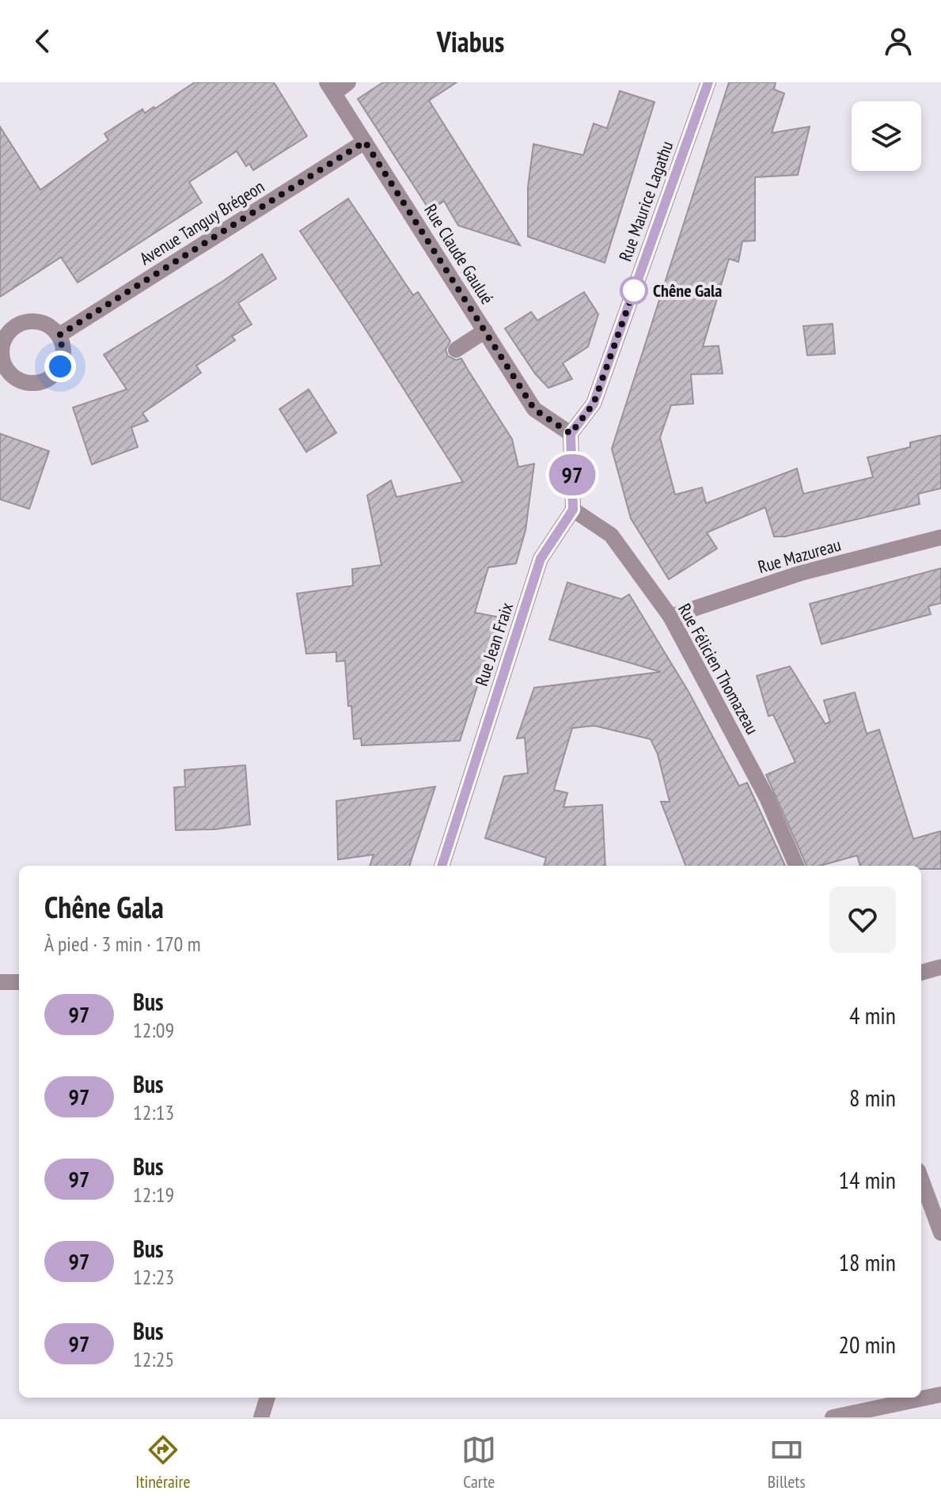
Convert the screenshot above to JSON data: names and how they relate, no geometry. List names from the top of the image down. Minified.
{"streets":{"street":["Rue Maurice Lagathu","Avenue Tanguy Brégeon","Rue Claude Gaulué","Rue Mazureau","Rue Jean Fraix","Rue Félicien Thomazeau"]},"crossings":[["Rue Maurice Lagathu","Rue Claude Gaulué"],["Avenue Tanguy Brégeon","Rue Claude Gaulué"],["Rue Mazureau","Rue Félicien Thomazeau"],["Rue Jean Fraix","Rue Félicien Thomazeau"]],"places":["Chêne Gala"],"lines":["bus line 97"],"page":{"header":"Viabus","on_map":"97","heading":["Chêne Gala","À pied · 3 min · 170 m"],"list":[{"mark":"97","name":"Bus","note":"12:09","value":"4 min"},{"mark":"97","name":"Bus","note":"12:13","value":"8 min"},{"mark":"97","name":"Bus","note":"12:19","value":"14 min"},{"mark":"97","name":"Bus","note":"12:23","value":"18 min"},{"mark":"97","name":"Bus","note":"12:25","value":"20 min"}],"tabs":["Itinéraire","Carte","Billets"]}}
